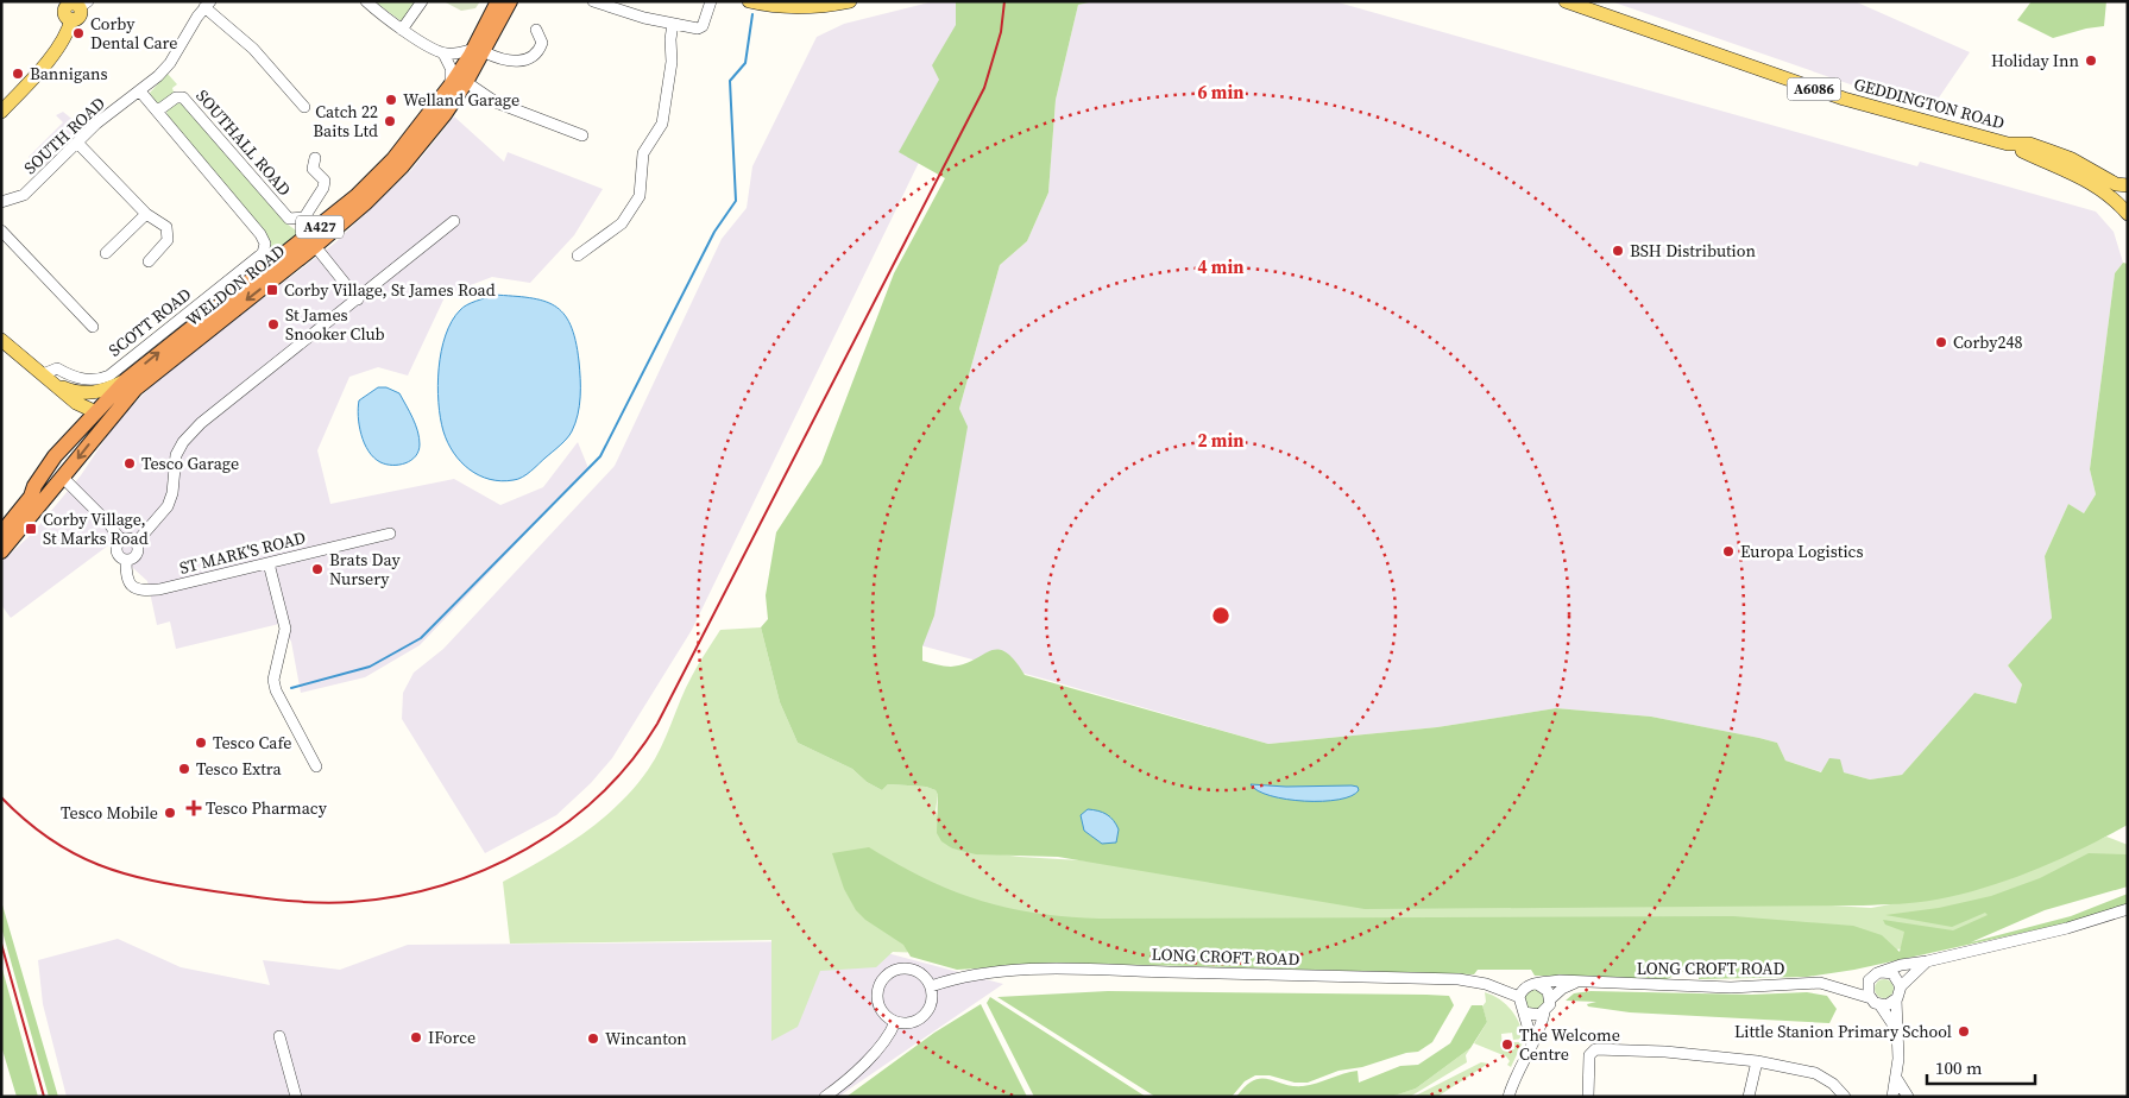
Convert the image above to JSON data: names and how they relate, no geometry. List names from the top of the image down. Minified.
{"streets":{"highway":["A427","WELDON ROAD"],"main road":["A6086","GEDDINGTON ROAD"],"street":["SOUTH ROAD","SOUTHALL ROAD","SCOTT ROAD","ST MARK'S ROAD","LONG CROFT ROAD"]},"crossings":[["SOUTHALL ROAD","SCOTT ROAD"],["A427","WELDON ROAD"]],"places":{"other":["Corby Dental Care","Holiday Inn","Bannigans","Welland Garage","Catch 22 Baits Ltd","BSH Distribution","St James Snooker Club","Corby248","Tesco Garage","Europa Logistics","Brats Day Nursery","Tesco Cafe","Tesco Extra","Tesco Mobile","Little Stanion Primary School","IForce","Wincanton","The Welcome Centre"],"transit":["Corby Village, St James Road","Corby Village, St Marks Road"],"health":["Tesco Pharmacy"]},"scale_bar":"100 m","rings":["6 min","4 min","2 min"]}
